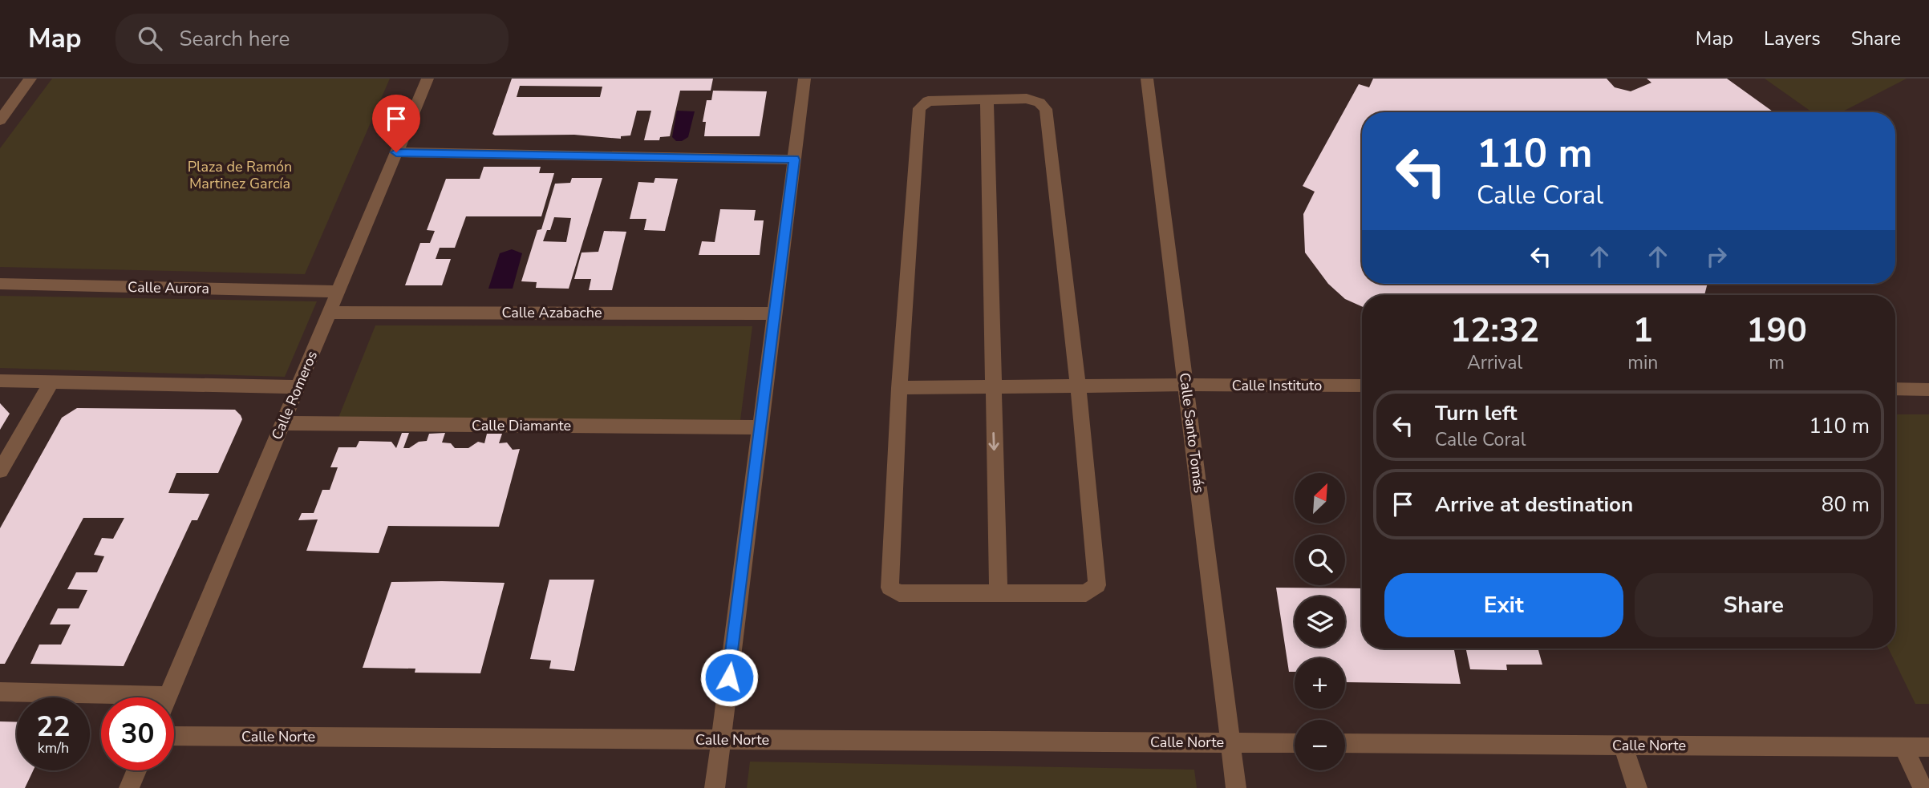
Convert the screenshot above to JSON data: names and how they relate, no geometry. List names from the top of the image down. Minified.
{"streets":{"street":["Calle Aurora","Calle Azabache","Calle Instituto","Calle Romeros","Calle Diamante","Calle Santo Tomás","Calle Norte"]},"crossings":[["Calle Aurora","Calle Romeros"],["Calle Azabache","Calle Romeros"],["Calle Instituto","Calle Santo Tomás"],["Calle Romeros","Calle Diamante"],["Calle Santo Tomás","Calle Norte"]],"parks":["Plaza de Ramón Martinez García"],"north":"top right","page":{"header":"Map","search":"Search here","nav":["Map","Layers","Share"],"turn":["110 m","Calle Coral"],"eta":["12:32","Arrival","1","min","190","m"],"list":[{"name":"Turn left","note":"Calle Coral","value":"110 m"},{"name":"Arrive at destination","value":"80 m"}],"map_buttons":["+","−"],"buttons":["Exit","Share"],"speed":"22 km/h","limit":"30"}}
